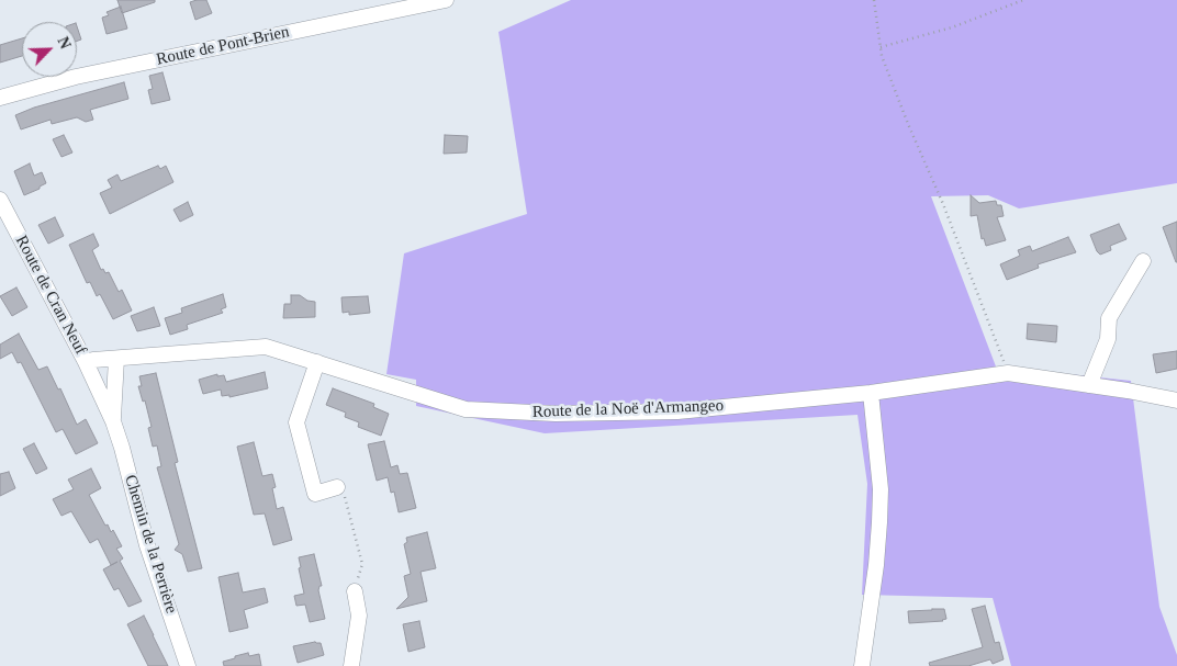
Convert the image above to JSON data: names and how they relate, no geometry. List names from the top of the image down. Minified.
{"streets":{"street":["Route de Pont-Brien","Route de Cran Neuf","Route de la Noë d'Armangeo","Chemin de la Perrière"]},"crossings":[["Route de Cran Neuf","Route de la Noë d'Armangeo"],["Route de Cran Neuf","Chemin de la Perrière"],["Route de la Noë d'Armangeo","Chemin de la Perrière"]],"north":"top right"}
